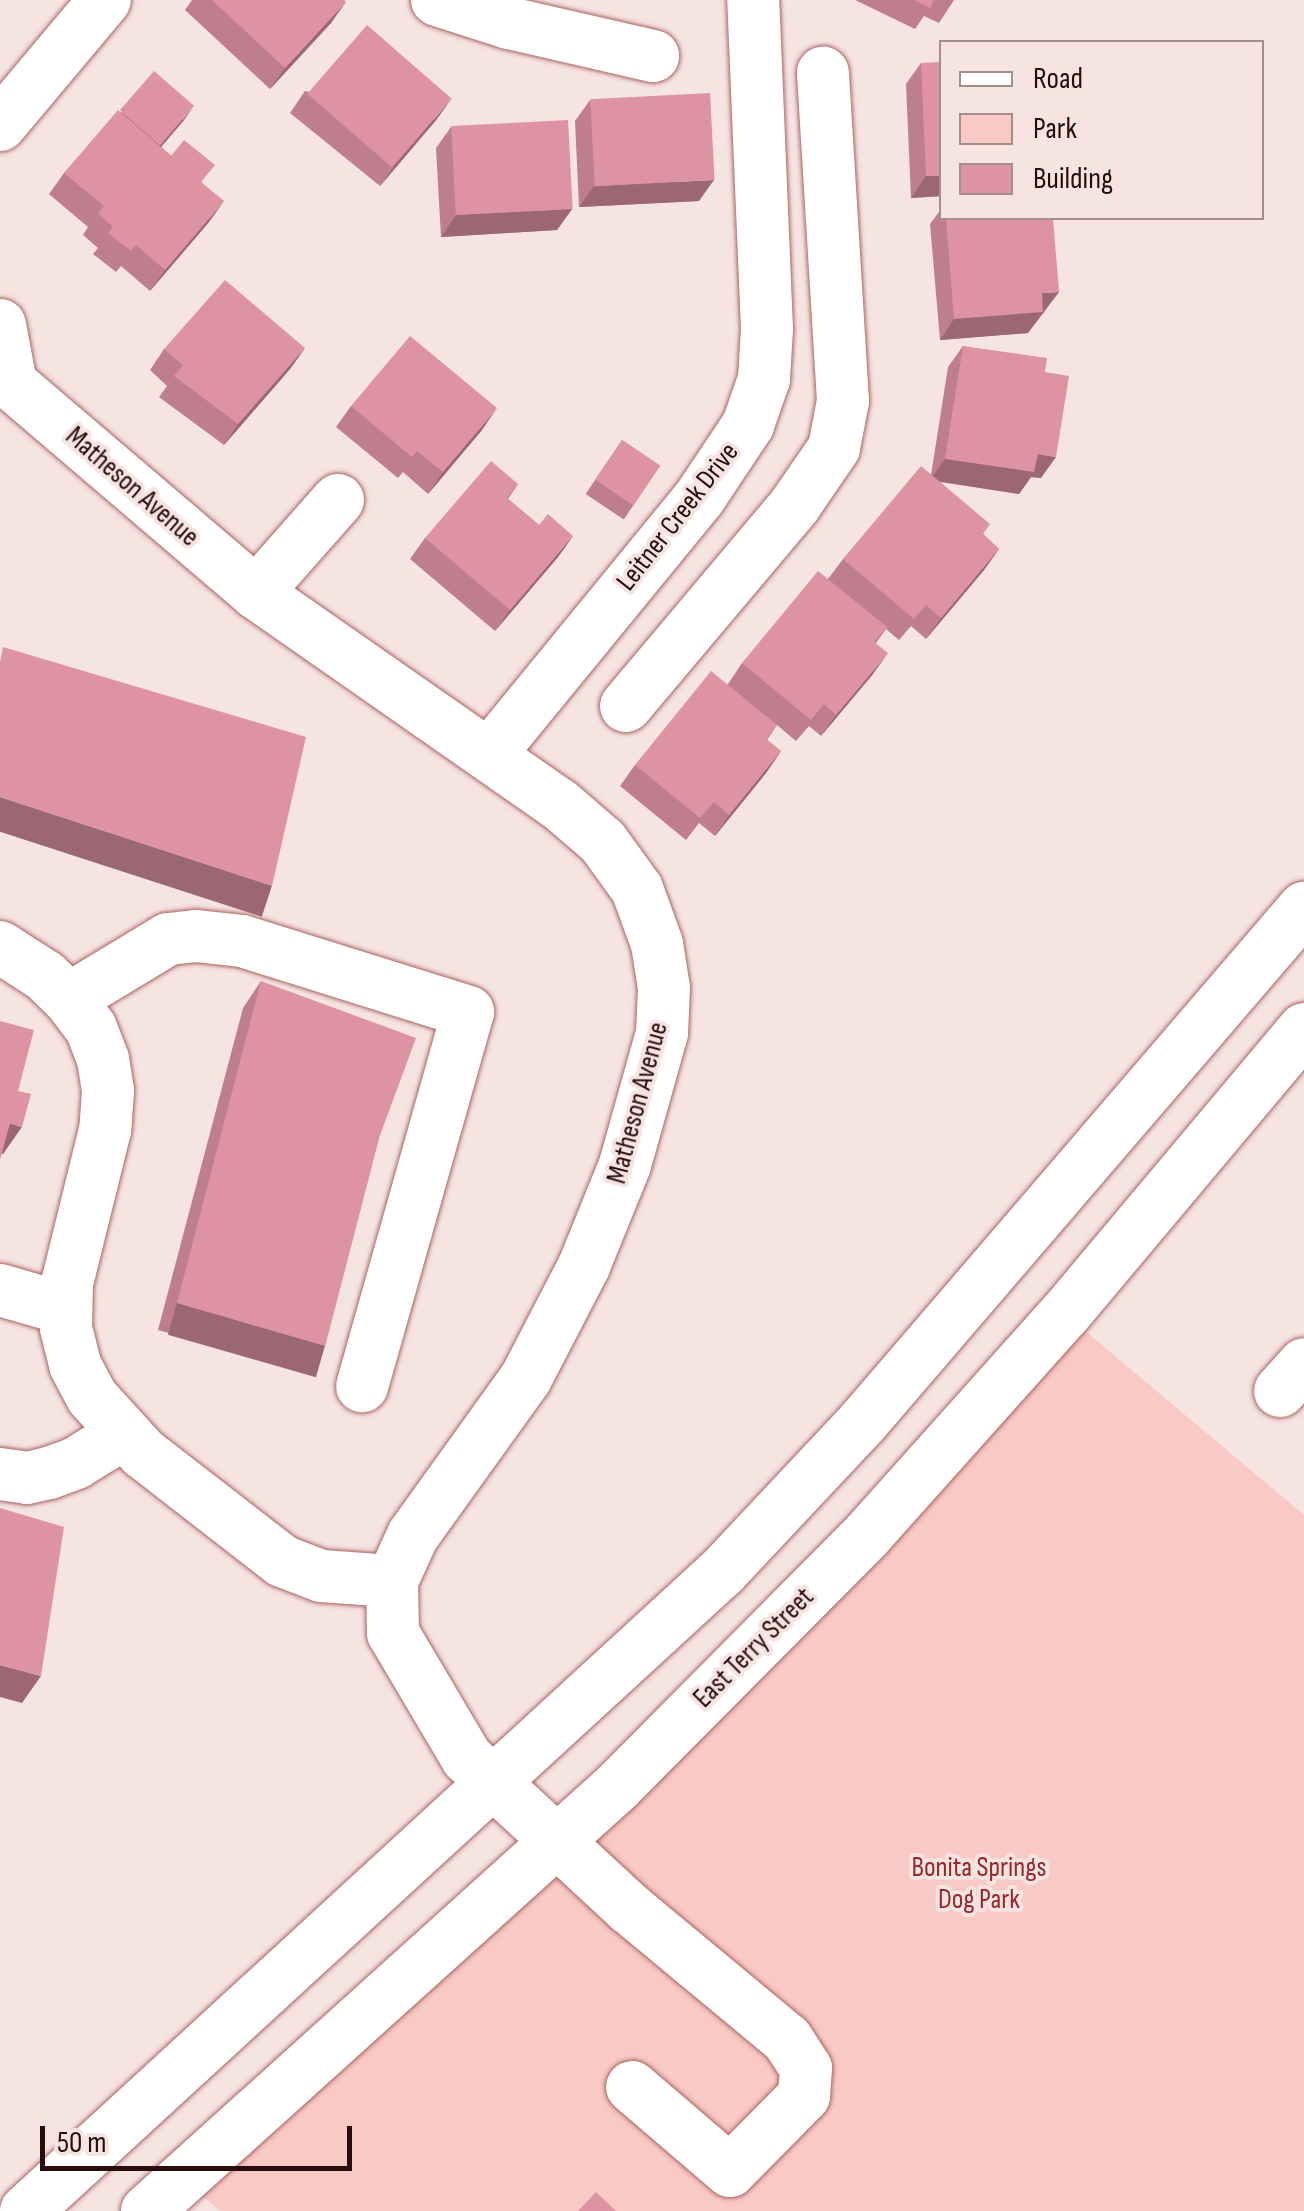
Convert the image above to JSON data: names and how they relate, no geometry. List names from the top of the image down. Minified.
{"streets":{"street":["Matheson Avenue","Leitner Creek Drive","East Terry Street"]},"crossings":[["Matheson Avenue","Leitner Creek Drive"],["Matheson Avenue","East Terry Street"]],"parks":["Bonita Springs Dog Park"],"legend":["Road","Park","Building"],"scale_bar":"50 m"}
